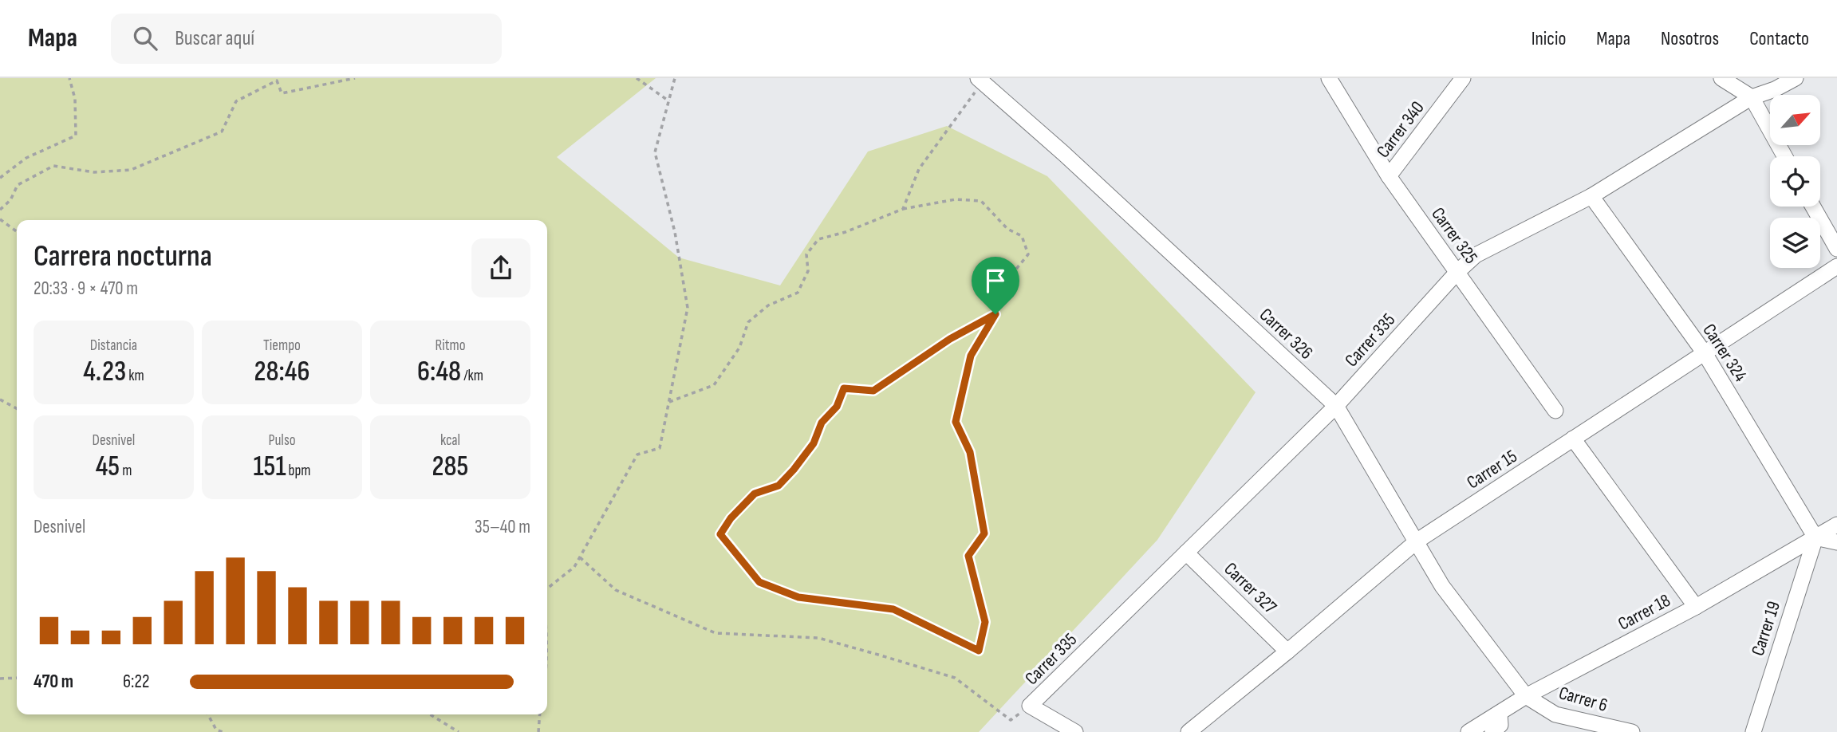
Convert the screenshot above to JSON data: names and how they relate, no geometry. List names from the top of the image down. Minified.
{"streets":{"street":["Carrer 340","Carrer 325","Carrer 326","Carrer 335","Carrer 324","Carrer 15","Carrer 327","Carrer 18","Carrer 19","Carrer 6"]},"crossings":[["Carrer 340","Carrer 325"],["Carrer 325","Carrer 335"],["Carrer 326","Carrer 335"],["Carrer 326","Carrer 15"],["Carrer 326","Carrer 18"],["Carrer 326","Carrer 6"],["Carrer 335","Carrer 324"],["Carrer 335","Carrer 327"],["Carrer 324","Carrer 15"],["Carrer 324","Carrer 18"],["Carrer 324","Carrer 19"],["Carrer 15","Carrer 327"],["Carrer 18","Carrer 19"],["Carrer 18","Carrer 6"]],"north":"top right","page":{"header":"Mapa","search":"Buscar aquí","nav":["Inicio","Mapa","Nosotros","Contacto"],"heading":["Carrera nocturna","20:33 · 9 × 470 m"],"stats":[["Distancia","4.23 km"],["Tiempo","28:46"],["Ritmo","6:48 /km"],["Desnivel","45 m"],["Pulso","151 bpm"],["kcal","285"]],"chart":["Desnivel","35–40 m"],"list":[{"name":"470 m","note":"6:22"}]}}
